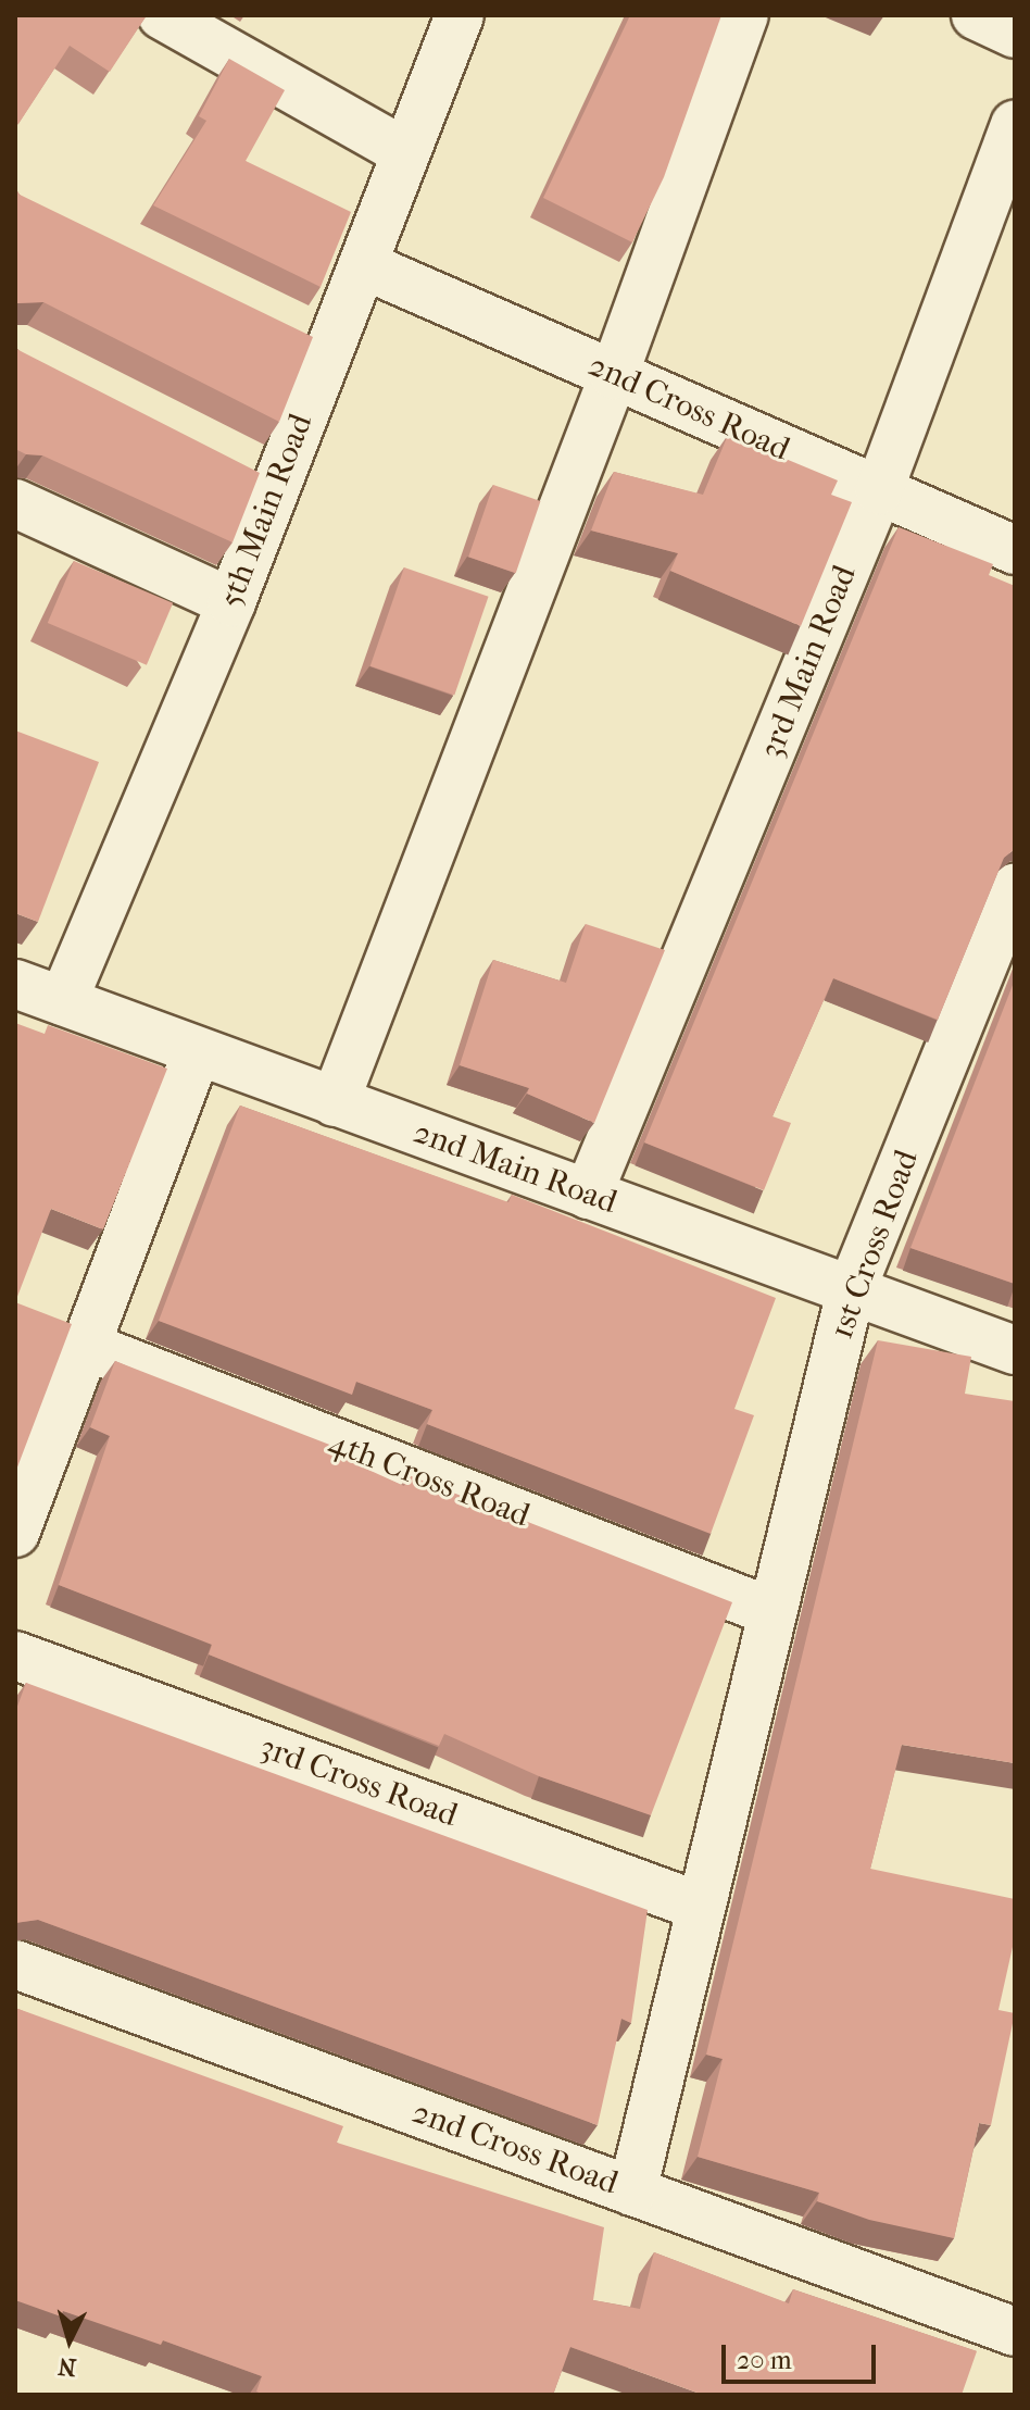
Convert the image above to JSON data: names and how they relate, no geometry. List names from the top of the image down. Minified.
{"streets":{"street":["2nd Cross Road","5th Main Road","3rd Main Road","2nd Main Road","1st Cross Road","4th Cross Road","3rd Cross Road"]},"crossings":[["2nd Cross Road","5th Main Road"],["2nd Cross Road","3rd Main Road"],["2nd Cross Road","1st Cross Road"],["5th Main Road","2nd Main Road"],["3rd Main Road","2nd Main Road"],["2nd Main Road","1st Cross Road"],["1st Cross Road","4th Cross Road"],["1st Cross Road","3rd Cross Road"]],"scale_bar":"20 m","north":"bottom"}
